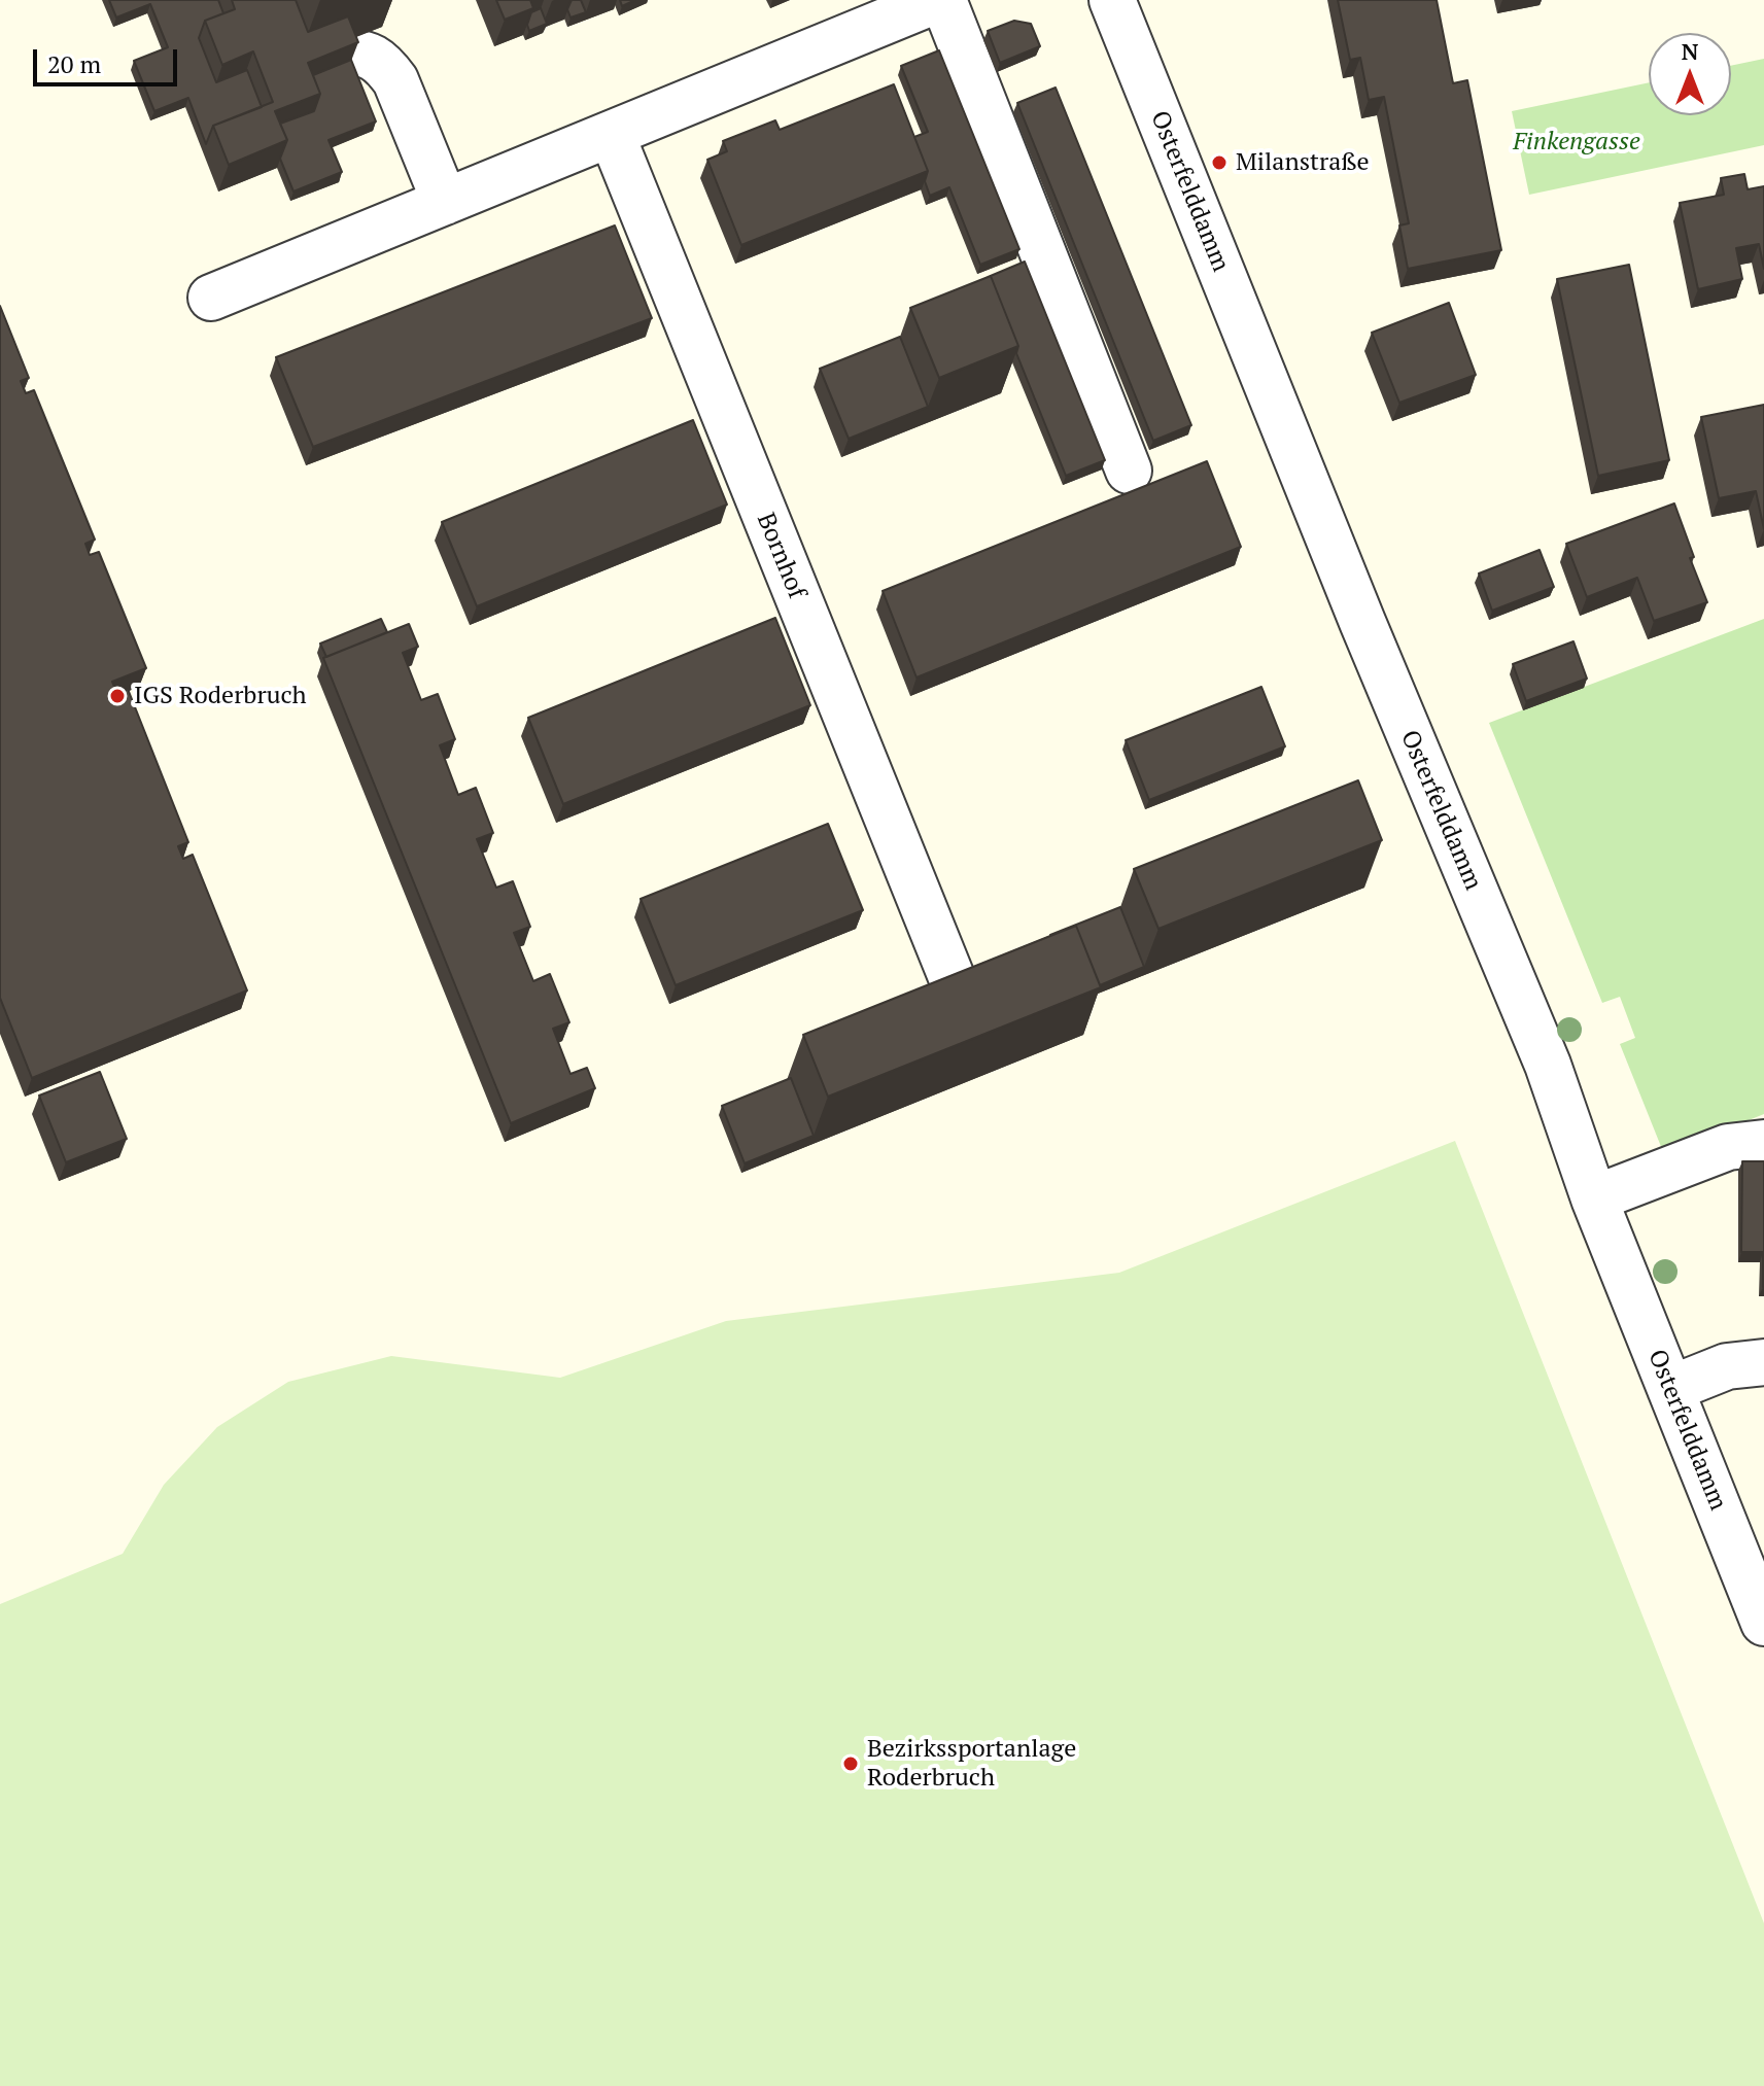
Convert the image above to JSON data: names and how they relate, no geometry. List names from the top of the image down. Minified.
{"streets":{"street":["Osterfelddamm","Bornhof"]},"parks":["Finkengasse"],"places":["Milanstraße","IGS Roderbruch","Bezirkssportanlage Roderbruch"],"scale_bar":"20 m","north":"top"}
